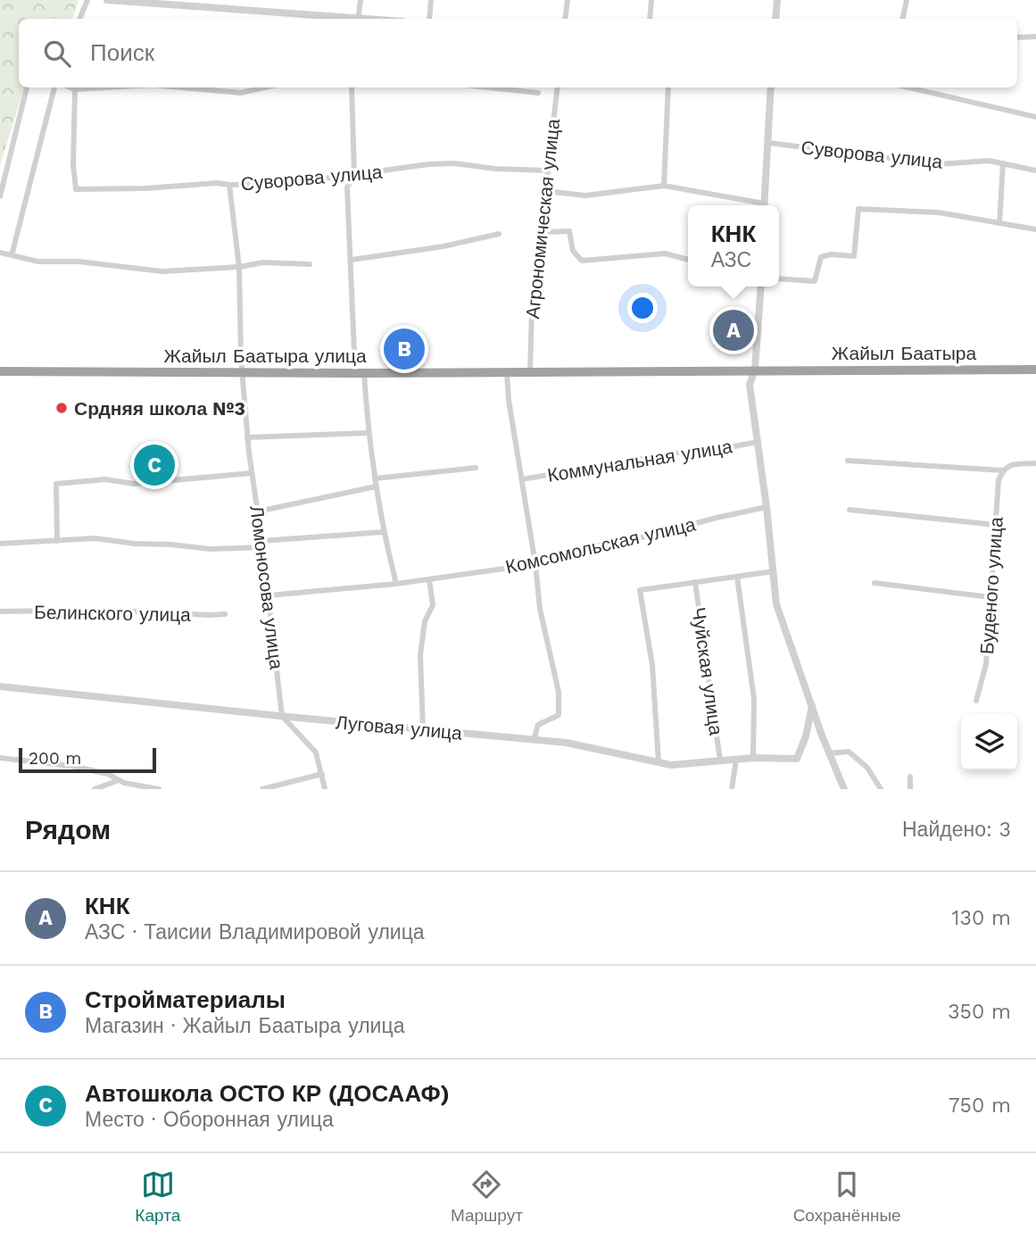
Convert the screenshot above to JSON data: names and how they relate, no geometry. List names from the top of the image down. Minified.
{"streets":{"highway":["Жайыл Баатыра","Жайыл Баатыра улица"],"street":["Суворова улица","Агрономическая улица","Коммунальная улица","Комсомольская улица","Буденого улица","Ломоносова улица","Белинского улица","Чуйская улица","Луговая улица"]},"crossings":[["Суворова улица","Агрономическая улица"],["Суворова улица","Ломоносова улица"],["Агрономическая улица","Жайыл Баатыра улица"],["Жайыл Баатыра","Жайыл Баатыра улица"],["Жайыл Баатыра улица","Ломоносова улица"],["Комсомольская улица","Ломоносова улица"],["Ломоносова улица","Луговая улица"],["Чуйская улица","Луговая улица"]],"places":["Срдняя школа №3"],"scale_bar":"200 m","page":{"search":"Поиск","popup":["КНК","АЗС"],"pins":["A","B","C"],"scale":"200 m","heading":["Рядом","Найдено: 3"],"list":[{"mark":"A","name":"КНК","note":"АЗС · Таисии Владимировой улица","value":"130 m"},{"mark":"B","name":"Стройматериалы","note":"Магазин · Жайыл Баатыра улица","value":"350 m"},{"mark":"C","name":"Автошкола ОСТО КР (ДОСААФ)","note":"Место · Оборонная улица","value":"750 m"}],"nav":["Карта","Маршрут","Сохранённые"]}}
